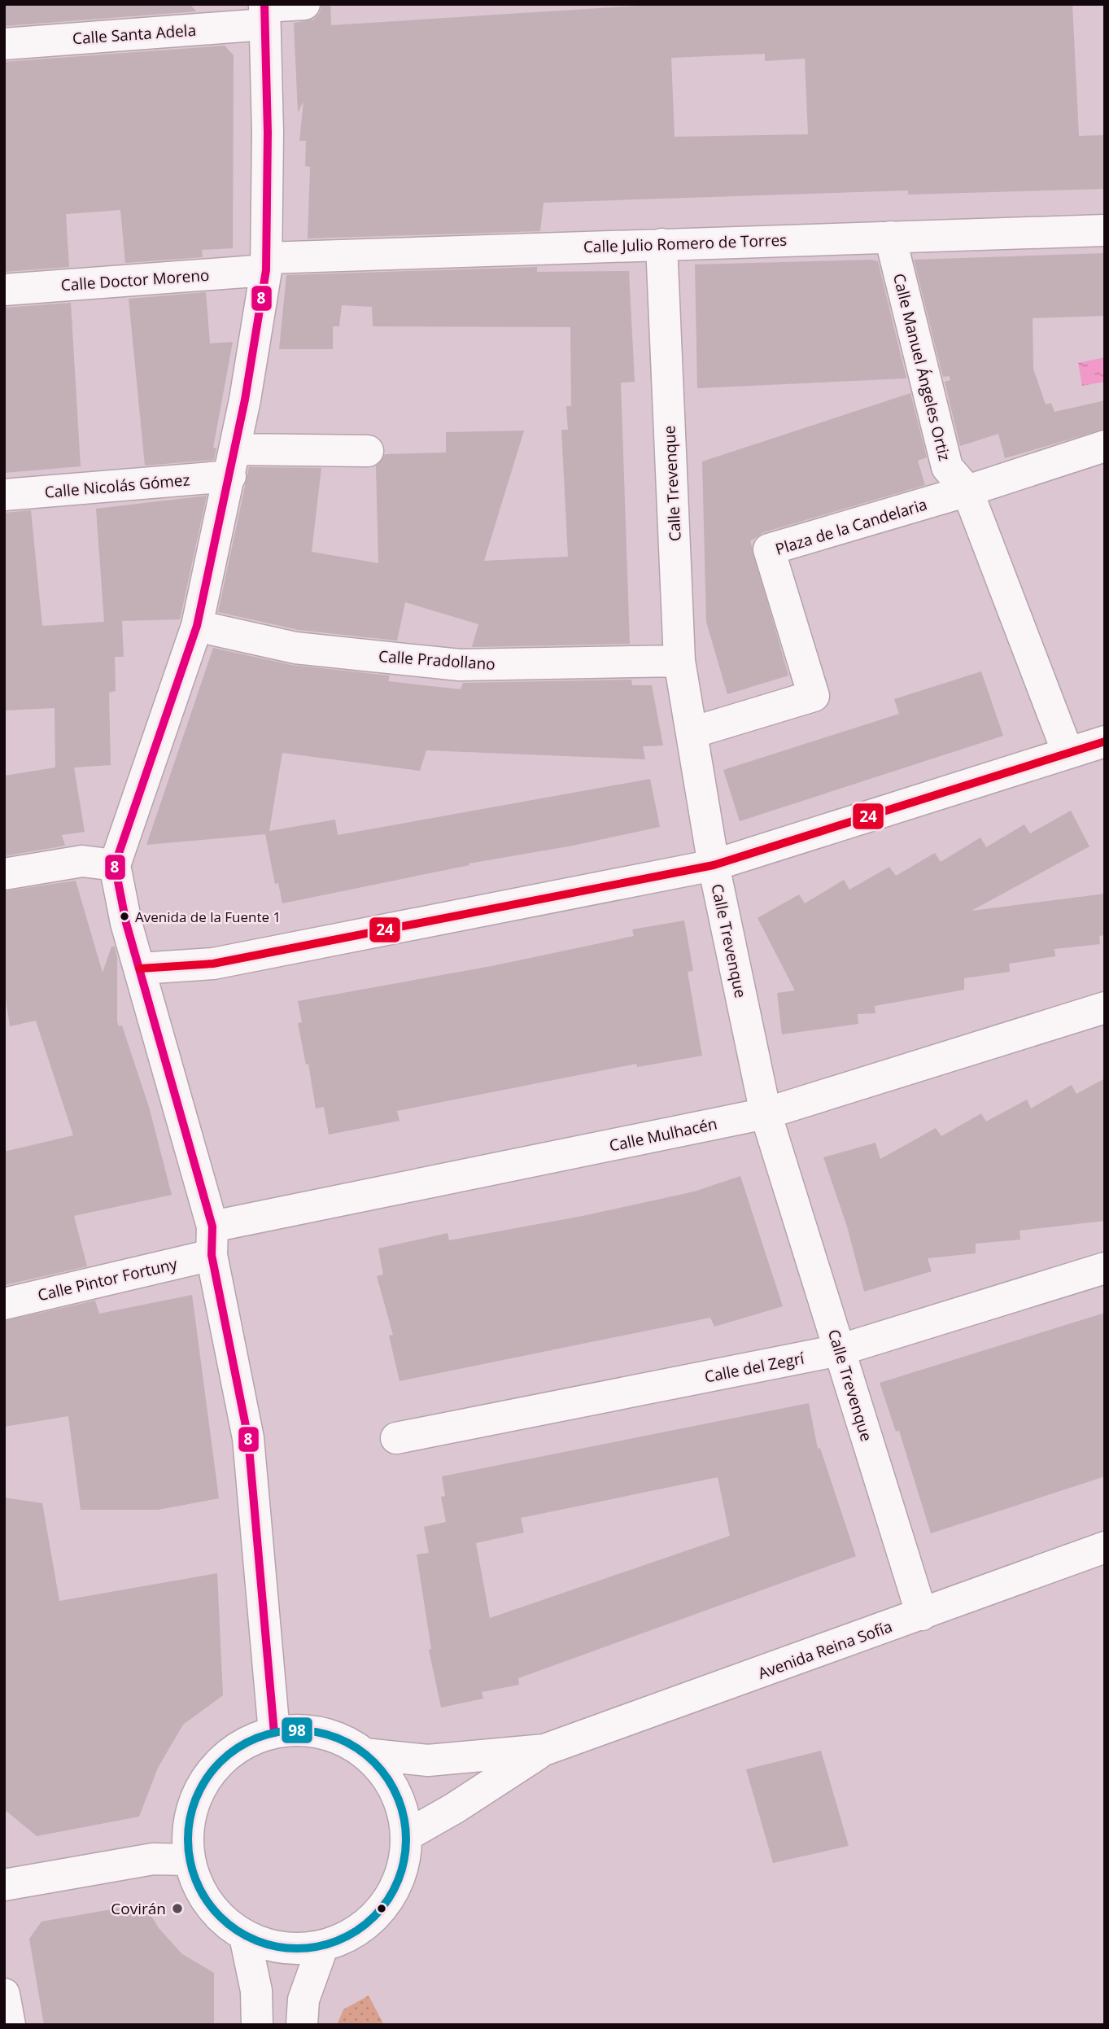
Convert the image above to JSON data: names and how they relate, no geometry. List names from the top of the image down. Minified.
{"streets":{"street":["Calle Santa Adela","Calle Julio Romero de Torres","Calle Doctor Moreno","Calle Manuel Ángeles Ortiz","Calle Trevenque","Calle Nicolás Gómez","Plaza de la Candelaria","Calle Pradollano","Calle Mulhacén","Calle Pintor Fortuny","Calle del Zegrí","Avenida Reina Sofía"]},"crossings":[["Calle Julio Romero de Torres","Calle Doctor Moreno"],["Calle Julio Romero de Torres","Calle Manuel Ángeles Ortiz"],["Calle Julio Romero de Torres","Calle Trevenque"],["Calle Manuel Ángeles Ortiz","Plaza de la Candelaria"],["Calle Trevenque","Plaza de la Candelaria"],["Calle Trevenque","Calle Pradollano"],["Calle Trevenque","Calle Mulhacén"],["Calle Trevenque","Calle del Zegrí"],["Calle Trevenque","Avenida Reina Sofía"],["Calle Mulhacén","Calle Pintor Fortuny"]],"places":["Avenida de la Fuente 1","Covirán"],"lines":["transit line 8","transit line 24","transit line 98"]}
